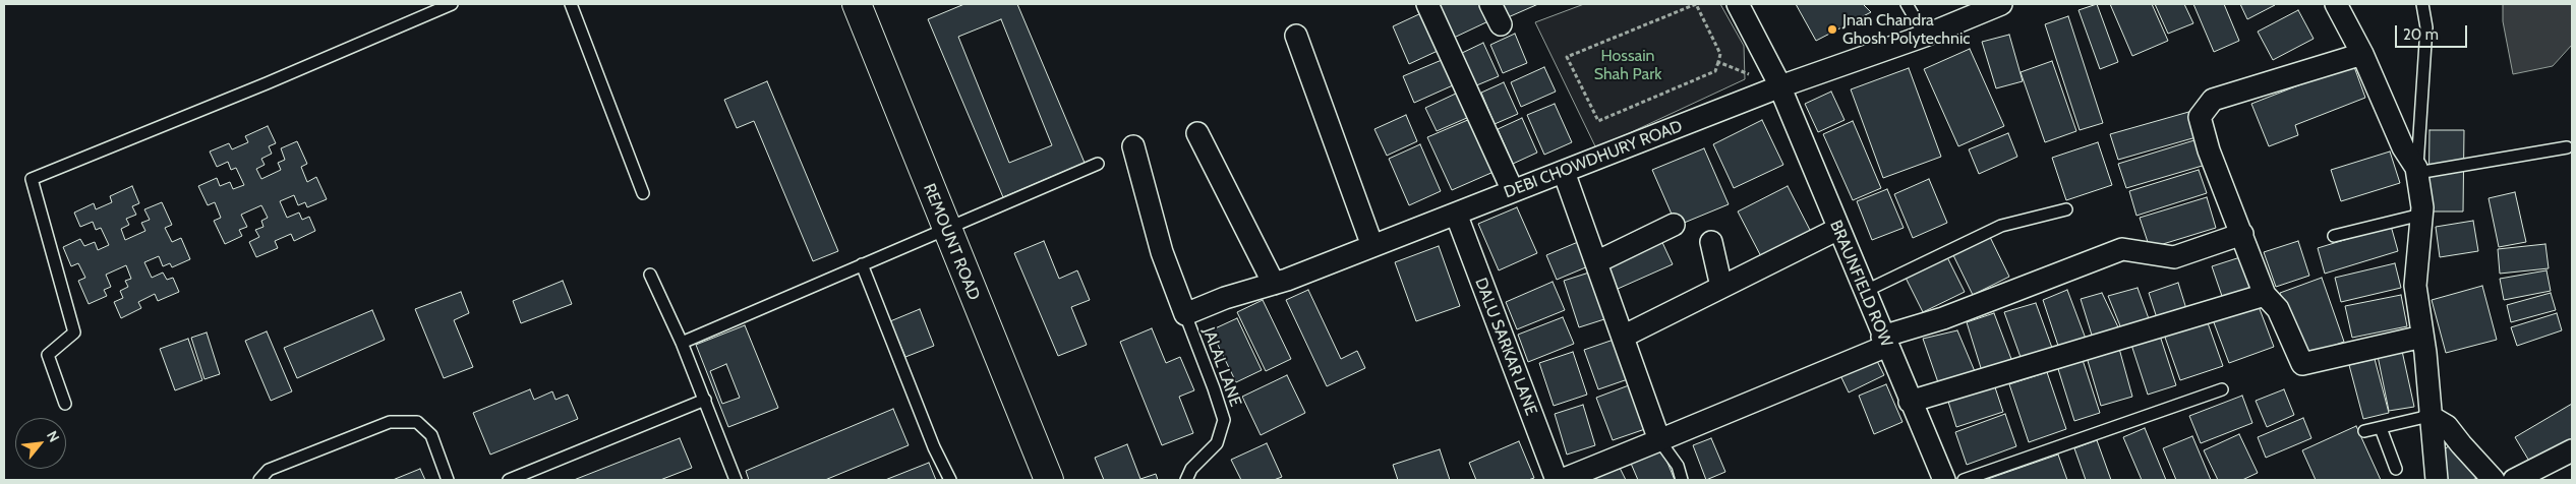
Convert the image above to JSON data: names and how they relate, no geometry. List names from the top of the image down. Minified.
{"streets":{"street":["DEBI CHOWDHURY ROAD","REMOUNT ROAD","BRAUNFIELD ROW","DALU SARKAR LANE"],"lane":["JALAL LANE"]},"crossings":[["DEBI CHOWDHURY ROAD","BRAUNFIELD ROW"],["DEBI CHOWDHURY ROAD","DALU SARKAR LANE"],["DEBI CHOWDHURY ROAD","JALAL LANE"]],"parks":["Hossain Shah Park"],"places":["Jnan Chandra Ghosh Polytechnic"],"scale_bar":"20 m","north":"top right"}
